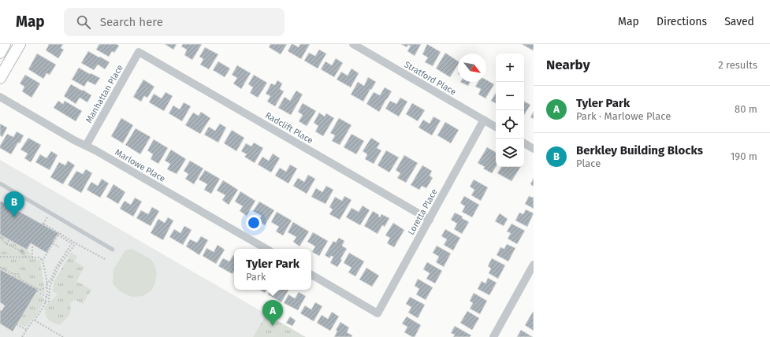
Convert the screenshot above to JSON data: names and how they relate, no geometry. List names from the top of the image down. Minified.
{"streets":{"street":["Stratford Place","Manhattan Place","Radclift Place","Marlowe Place","Loretta Place"]},"crossings":[["Stratford Place","Loretta Place"],["Manhattan Place","Radclift Place"],["Manhattan Place","Marlowe Place"],["Radclift Place","Loretta Place"]],"north":"bottom right","page":{"header":"Map","search":"Search here","nav":["Map","Directions","Saved"],"heading":["Nearby","2 results"],"map_buttons":["+","−"],"list":[{"mark":"A","name":"Tyler Park","note":"Park · Marlowe Place","value":"80 m"},{"mark":"B","name":"Berkley Building Blocks","note":"Place","value":"190 m"}],"pins":["B","A"],"popup":["Tyler Park","Park"]}}
